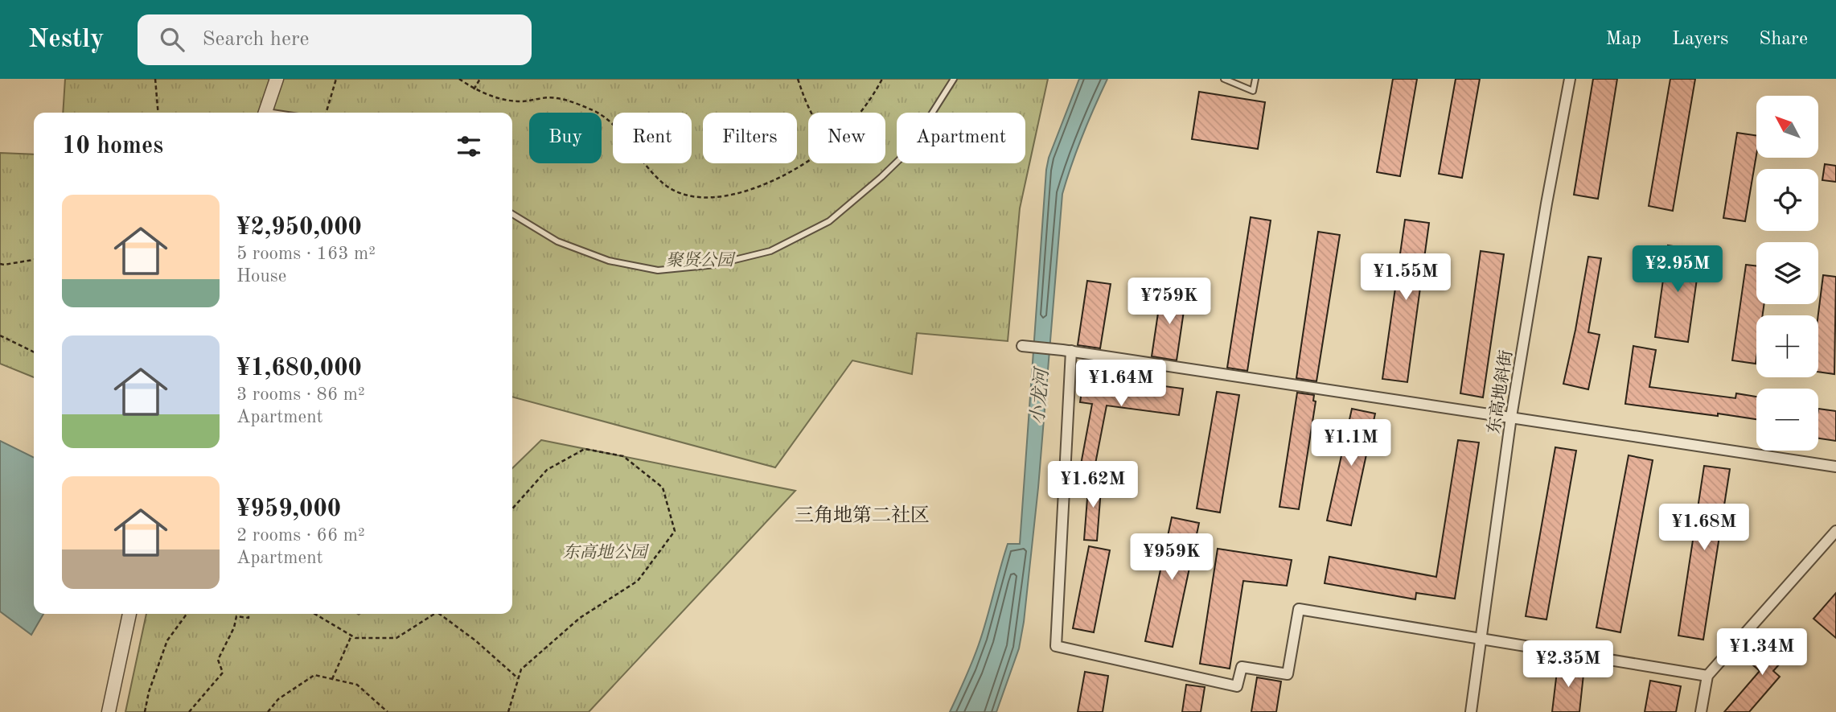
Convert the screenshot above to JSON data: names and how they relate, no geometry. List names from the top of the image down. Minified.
{"streets":{"street":["东高地斜街"]},"districts":["三角地第二社区"],"water":["小龙河"],"parks":["聚贤公园","东高地公园"],"north":"top left","page":{"header":"Nestly","search":"Search here","nav":["Map","Layers","Share"],"map_buttons":["+","−"],"chip":["Buy","Rent","Filters","New","Apartment"],"heading":"10 homes","list":[{"name":"¥2,950,000","note":"5 rooms · 163 m² · House"},{"name":"¥1,680,000","note":"3 rooms · 86 m² · Apartment"},{"name":"¥959,000","note":"2 rooms · 66 m² · Apartment"}],"price":["¥2.95M","¥1.55M","¥759K","¥1.64M","¥1.1M","¥1.62M","¥1.68M","¥959K","¥1.34M","¥2.35M"]}}
